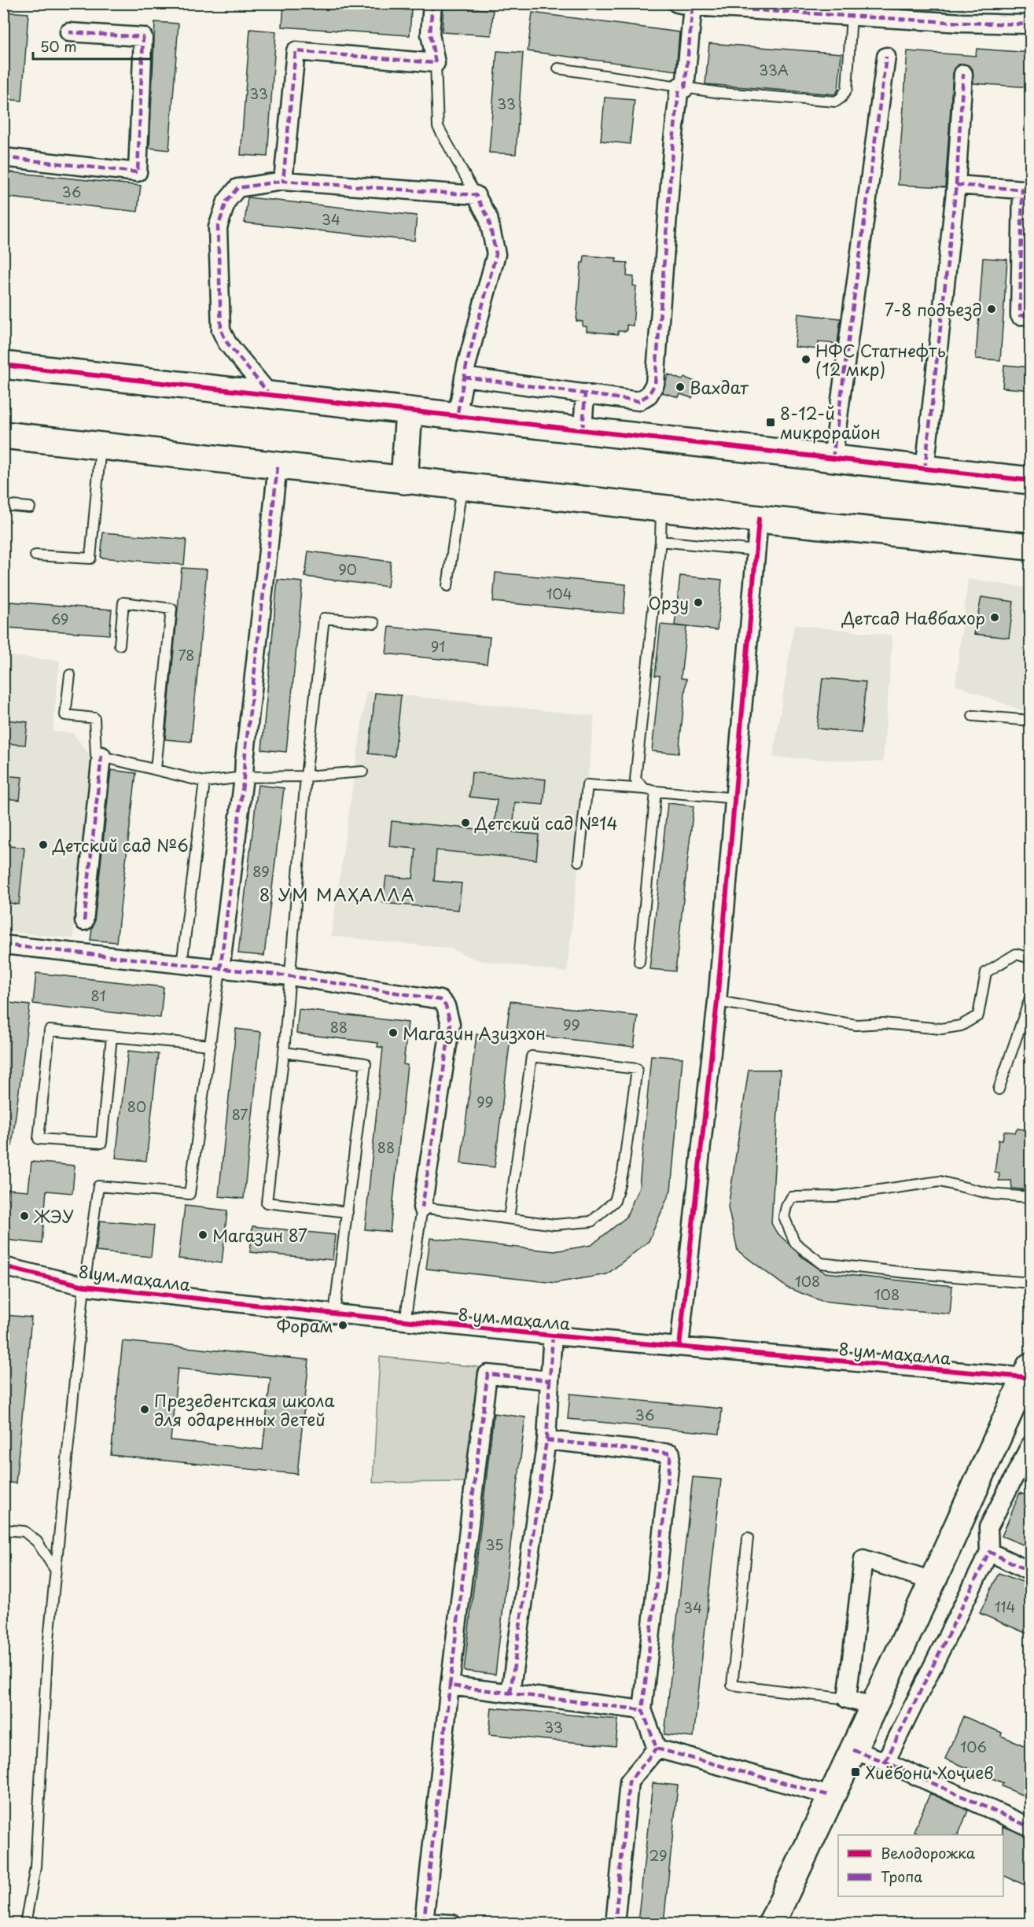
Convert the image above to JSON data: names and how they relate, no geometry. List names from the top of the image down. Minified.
{"streets":{"street":["8 ум маҳалла"]},"districts":["8 УМ МАҲАЛЛА"],"places":{"other":["7-8 подъезд","НФС Статнефть (12 мкр)","Вахдат","Орзу","Детсад Навбахор","Детский сад №14","Детский сад №6","Магазин Азизхон","ЖЭУ","Магазин 87","Форам","Презедентская школа для одаренных детей"],"transit":["8-12-й микрорайон","Хиёбони Хоҷиев"]},"house_numbers":["33А","33","33","36","34","90","104","69","91","78","89","81","99","88","99","80","87","88","108","108","36","35","114","34","33","106","29"],"legend":["Велодорожка","Тропа"],"scale_bar":"50 m"}
